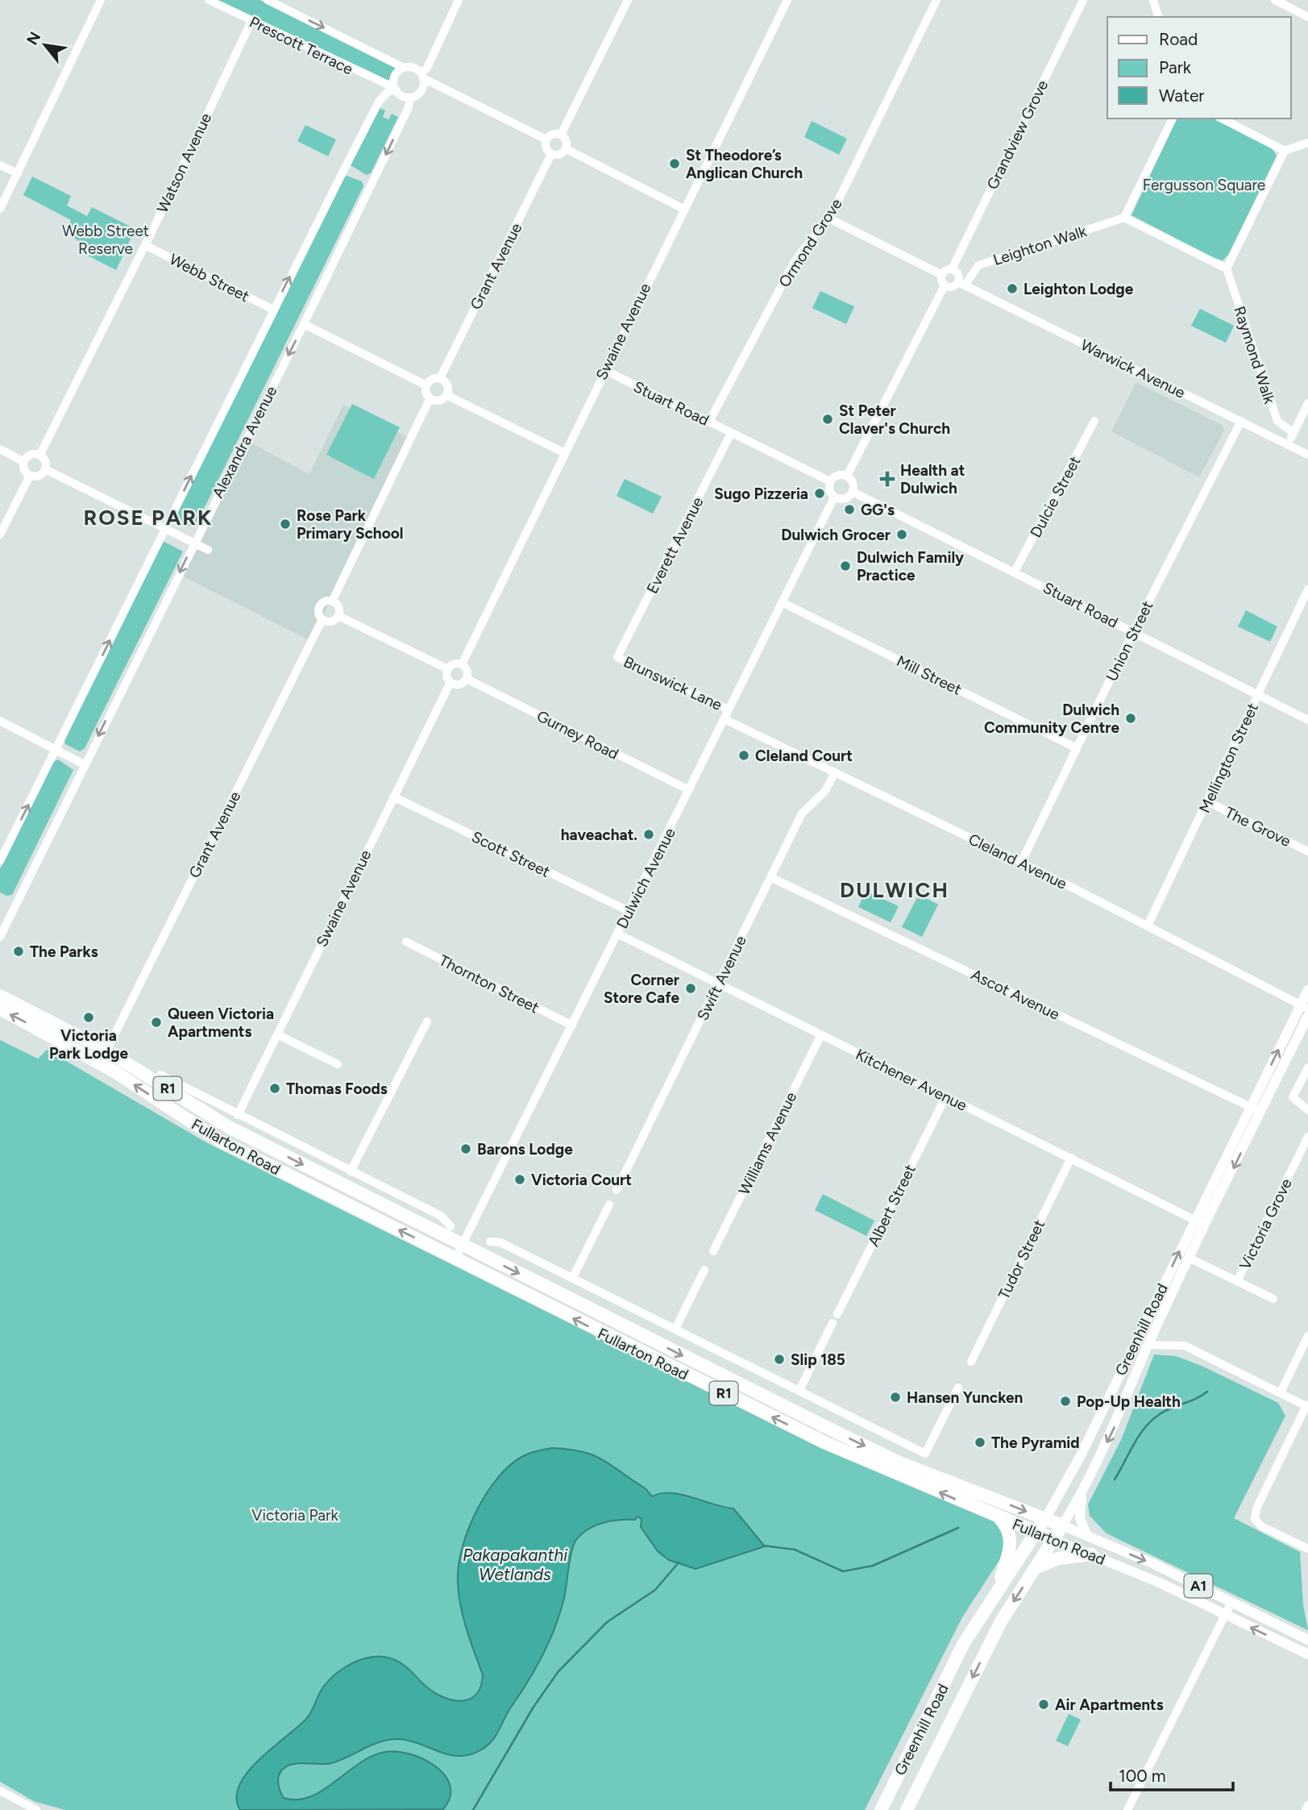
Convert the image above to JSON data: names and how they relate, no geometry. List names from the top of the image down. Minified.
{"streets":{"highway":["R1","Fullarton Road","Greenhill Road","A1"],"street":["Prescott Terrace","Grandview Grove","Watson Avenue","Ormond Grove","Leighton Walk","Grant Avenue","Webb Street","Swaine Avenue","Raymond Walk","Warwick Avenue","Stuart Road","Alexandra Avenue","Dulcie Street","Everett Avenue","Union Street","Mill Street","Brunswick Lane","Gurney Road","Mellington Street","The Grove","Scott Street","Cleland Avenue","Dulwich Avenue","Swift Avenue","Thornton Street","Ascot Avenue","Kitchener Avenue","Williams Avenue","Albert Street","Victoria Grove","Tudor Street"]},"crossings":[["Prescott Terrace","Watson Avenue"],["Prescott Terrace","Alexandra Avenue"],["Grandview Grove","Leighton Walk"],["Grandview Grove","Warwick Avenue"],["Watson Avenue","Webb Street"],["Ormond Grove","Stuart Road"],["Leighton Walk","Warwick Avenue"],["Grant Avenue","Fullarton Road"],["Webb Street","Alexandra Avenue"],["Swaine Avenue","Stuart Road"],["Swaine Avenue","Gurney Road"],["Swaine Avenue","Scott Street"],["Swaine Avenue","Fullarton Road"],["Warwick Avenue","Union Street"],["Stuart Road","Dulcie Street"],["Stuart Road","Everett Avenue"],["Stuart Road","Union Street"],["Stuart Road","Mellington Street"],["Stuart Road","Dulwich Avenue"],["Everett Avenue","Brunswick Lane"],["Union Street","Mill Street"],["Union Street","Cleland Avenue"],["Mill Street","Dulwich Avenue"],["Brunswick Lane","Dulwich Avenue"],["Gurney Road","Dulwich Avenue"],["Mellington Street","The Grove"],["Mellington Street","Cleland Avenue"],["Scott Street","Dulwich Avenue"],["Cleland Avenue","Dulwich Avenue"],["Cleland Avenue","Swift Avenue"],["Cleland Avenue","Greenhill Road"],["Dulwich Avenue","Thornton Street"],["Dulwich Avenue","Kitchener Avenue"],["Dulwich Avenue","Fullarton Road"],["Swift Avenue","Ascot Avenue"],["Swift Avenue","Kitchener Avenue"],["Ascot Avenue","Greenhill Road"],["Kitchener Avenue","Williams Avenue"],["Kitchener Avenue","Albert Street"],["Kitchener Avenue","Tudor Street"],["Kitchener Avenue","Greenhill Road"],["Fullarton Road","Greenhill Road"],["Victoria Grove","Greenhill Road"]],"districts":["ROSE PARK","DULWICH"],"water":["Pakapakanthi Wetlands"],"parks":["Fergusson Square","Webb Street Reserve","Victoria Park"],"places":{"other":["St Theodore’s Anglican Church","Leighton Lodge","St Peter Claver's Church","Sugo Pizzeria","GG's","Rose Park Primary School","Dulwich Grocer","Dulwich Family Practice","Dulwich Community Centre","Cleland Court","haveachat.","The Parks","Corner Store Cafe","Victoria Park Lodge","Queen Victoria Apartments","Thomas Foods","Barons Lodge","Victoria Court","Slip 185","Hansen Yuncken","Pop-Up Health","The Pyramid","Air Apartments"],"health":["Health at Dulwich"]},"legend":["Road","Park","Water"],"scale_bar":"100 m","north":"top left"}
